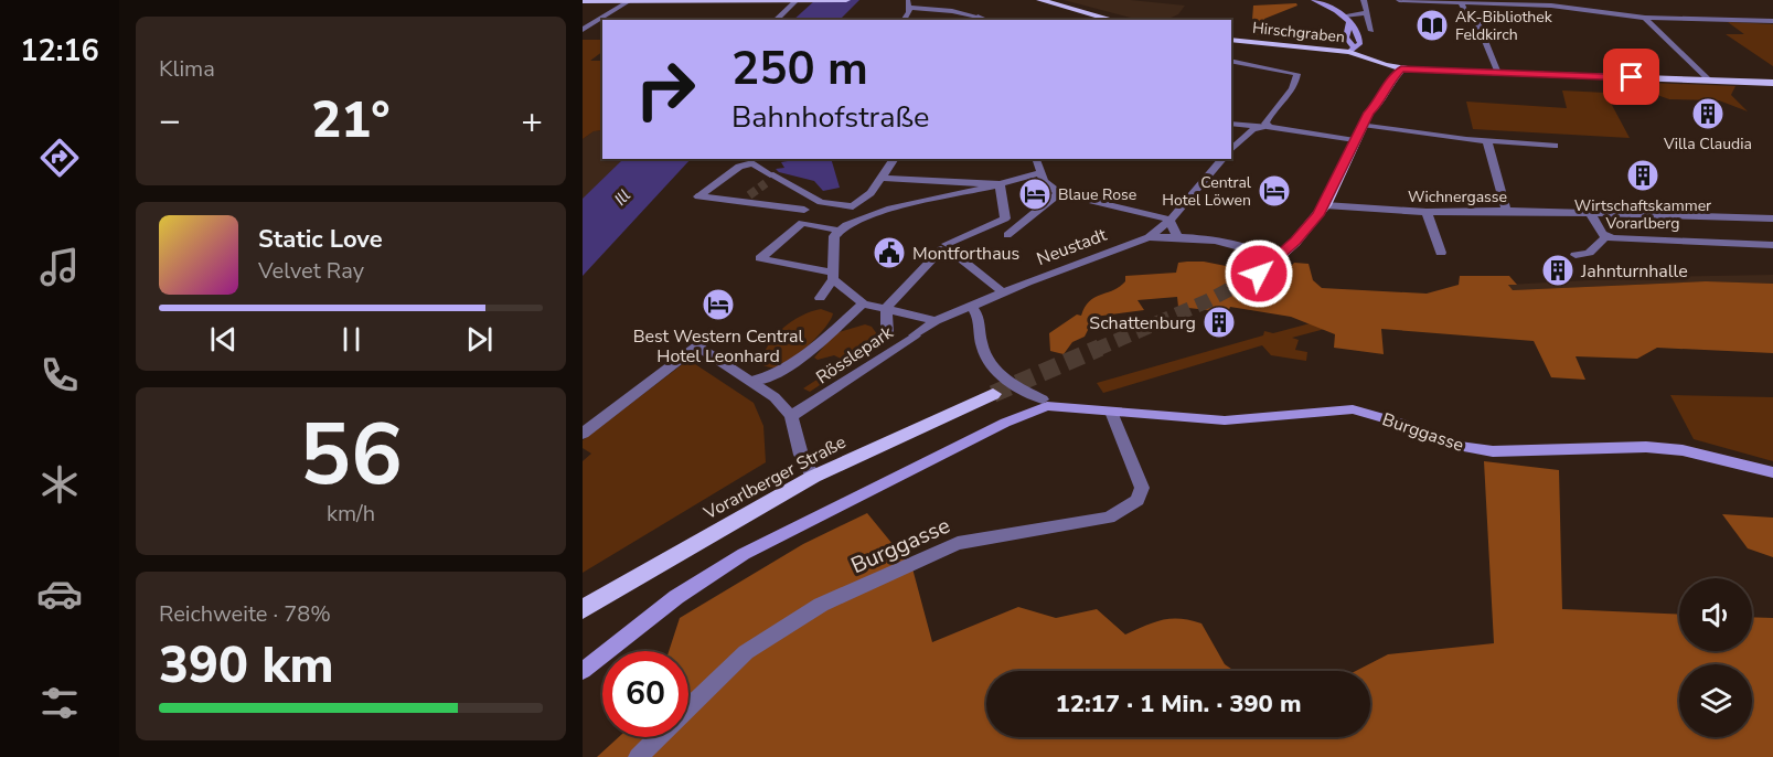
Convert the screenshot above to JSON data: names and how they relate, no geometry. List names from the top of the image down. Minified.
{"streets":{"main road":["Hirschgraben","Burggasse","Vorarlberger Straße"],"street":["Wichnergasse","Neustadt","Rösslepark"]},"crossings":[["Neustadt","Rösslepark"]],"water":["Ill"],"places":{"library":["AK-Bibliothek Feldkirch"],"building":["Villa Claudia","Wirtschaftskammer Vorarlberg","Jahnturnhalle","Schattenburg"],"hotel":["Central Hotel Löwen","Blaue Rose","Best Western Central Hotel Leonhard"],"public building":["Montforthaus"]},"page":{"tabs":"12:16","tile":["Klima",["56","km/h"],["Reichweite · 78%","390 km"]],"turn":["250 m","Bahnhofstraße"],"heat":["−","21°","+"],"song":["Static Love","Velvet Ray"],"limit":"60","trip":"12:17 · 1 Min. · 390 m"}}
